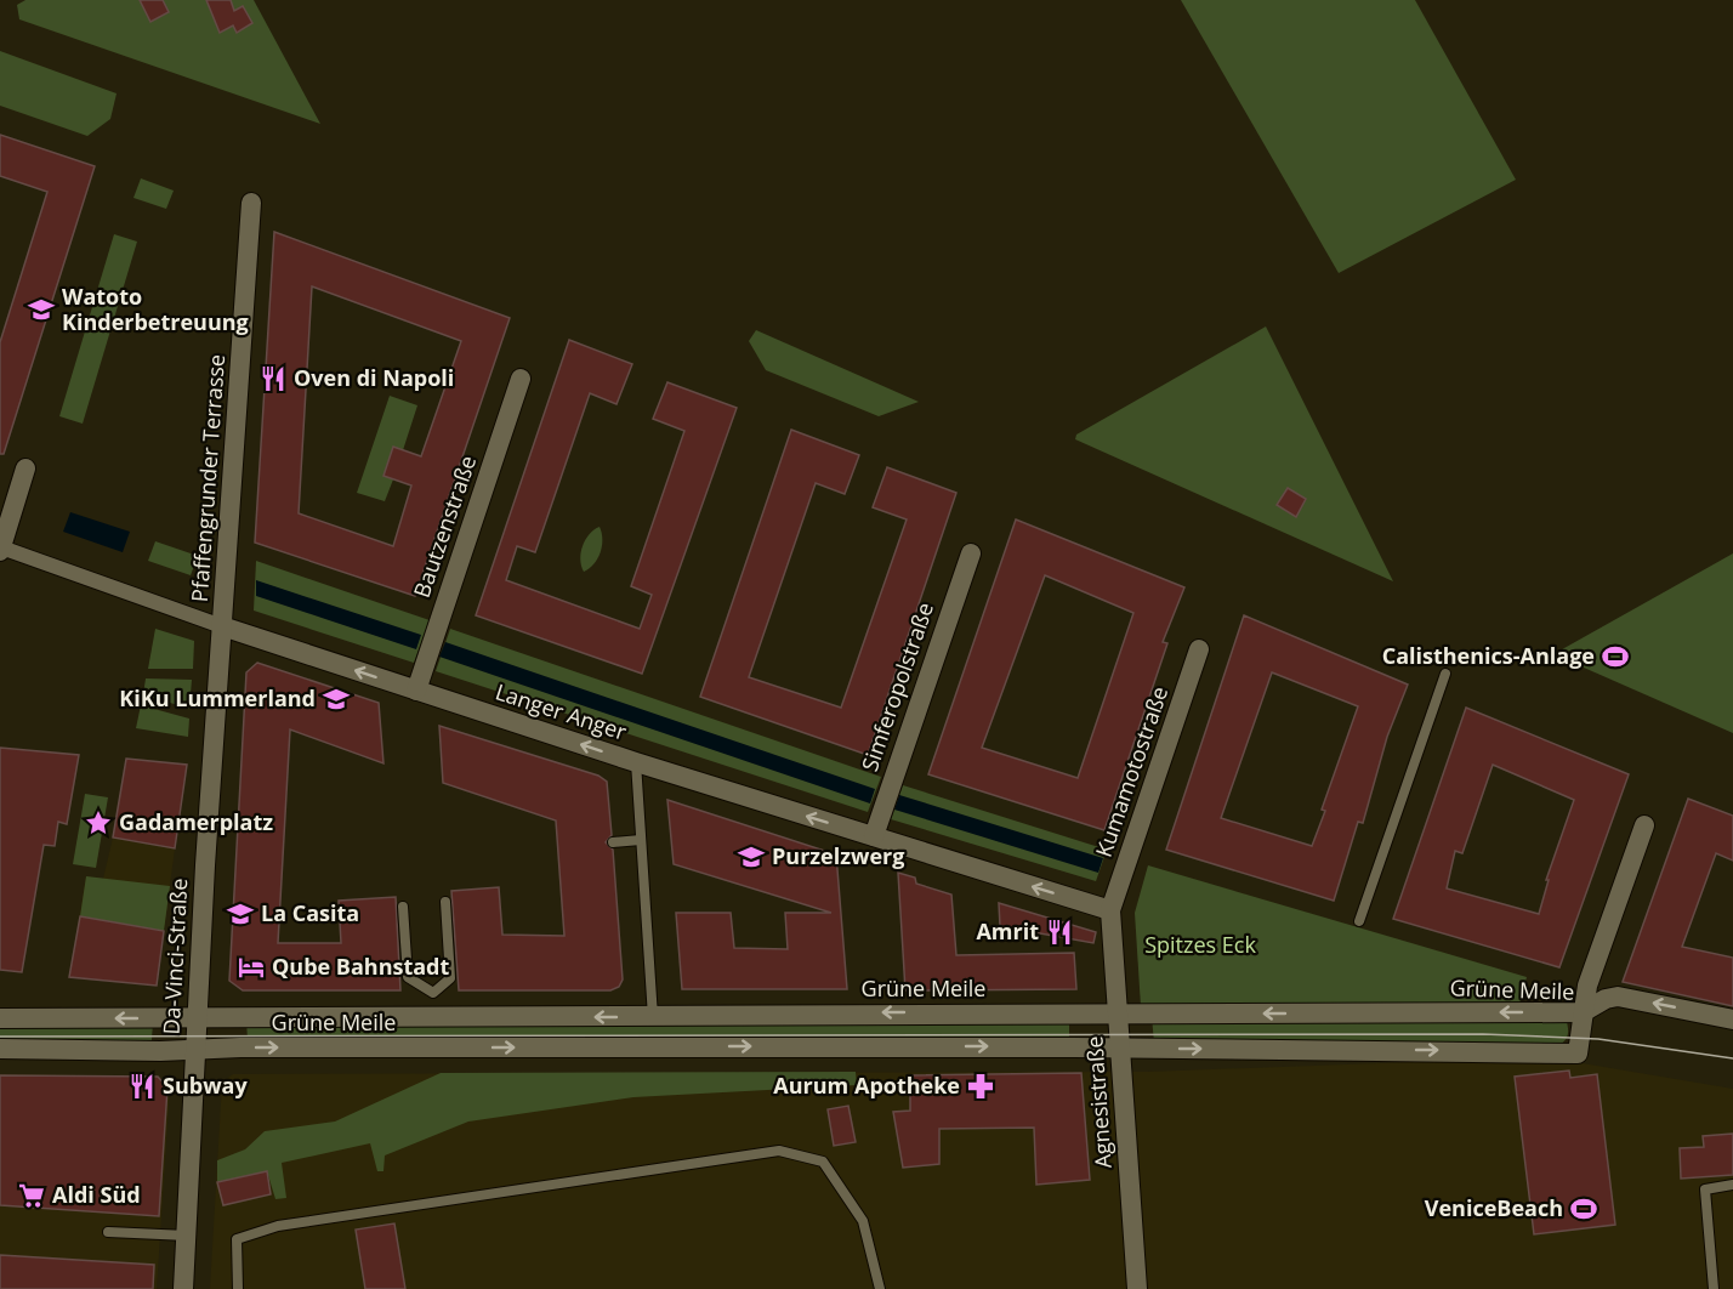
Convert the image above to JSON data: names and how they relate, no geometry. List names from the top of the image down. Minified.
{"streets":{"street":["Pfaffengrunder Terrasse","Bautzenstraße","Simferopolstraße","Langer Anger","Kumamotostraße","Da-Vinci-Straße","Grüne Meile","Agnesistraße"]},"crossings":[["Pfaffengrunder Terrasse","Langer Anger"],["Pfaffengrunder Terrasse","Da-Vinci-Straße"],["Bautzenstraße","Langer Anger"],["Simferopolstraße","Langer Anger"],["Langer Anger","Kumamotostraße"],["Langer Anger","Da-Vinci-Straße"],["Langer Anger","Agnesistraße"],["Kumamotostraße","Agnesistraße"],["Da-Vinci-Straße","Grüne Meile"],["Grüne Meile","Agnesistraße"]],"one_way":["Langer Anger"],"parks":["Spitzes Eck"],"places":{"school or university":["Watoto Kinderbetreuung","KiKu Lummerland","Purzelzwerg","La Casita"],"restaurant":["Oven di Napoli","Amrit","Subway"],"sports":["Calisthenics-Anlage","VeniceBeach"],"place":["Gadamerplatz"],"hotel":["Qube Bahnstadt"],"pharmacy":["Aurum Apotheke"],"supermarket":["Aldi Süd"]}}
